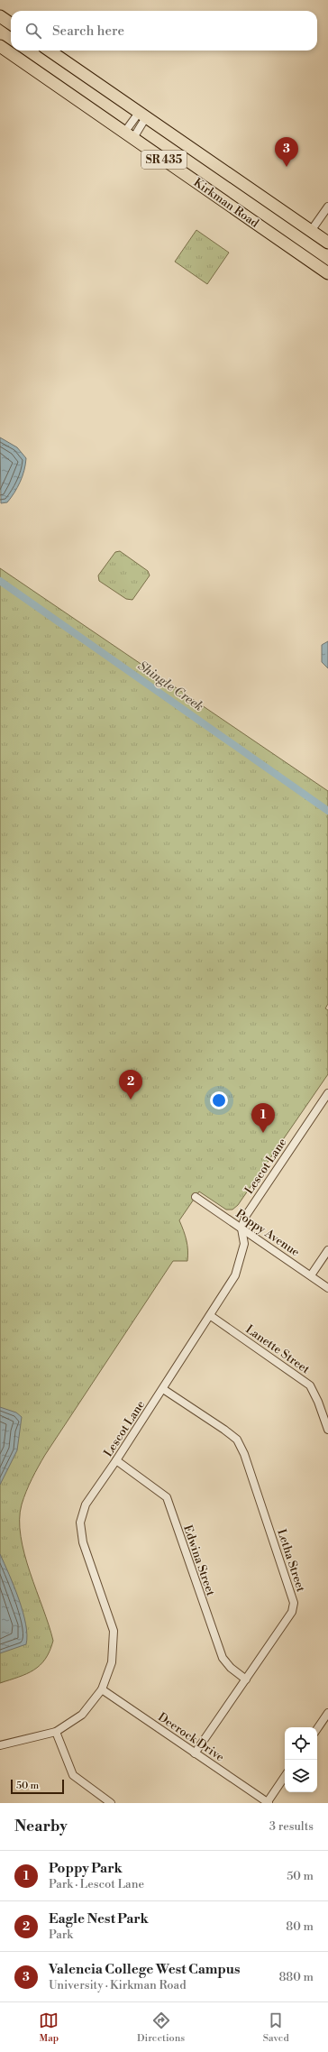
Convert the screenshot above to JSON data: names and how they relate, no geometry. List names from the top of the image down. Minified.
{"streets":{"main road":["SR 435","Kirkman Road"],"street":["Lescot Lane","Poppy Avenue","Lanette Street","Edwina Street","Letha Street","Deerock Drive"]},"crossings":[["Lescot Lane","Poppy Avenue"],["Lescot Lane","Lanette Street"],["Lescot Lane","Edwina Street"],["Lescot Lane","Letha Street"],["Lescot Lane","Deerock Drive"],["Edwina Street","Letha Street"],["Letha Street","Deerock Drive"]],"water":["Shingle Creek"],"scale_bar":"50 m","page":{"search":"Search here","pins":["3","2","1"],"scale":"50 m","heading":["Nearby","3 results"],"list":[{"mark":"1","name":"Poppy Park","note":"Park · Lescot Lane","value":"50 m"},{"mark":"2","name":"Eagle Nest Park","note":"Park","value":"80 m"},{"mark":"3","name":"Valencia College West Campus","note":"University · Kirkman Road","value":"880 m"}],"nav":["Map","Directions","Saved"]}}
